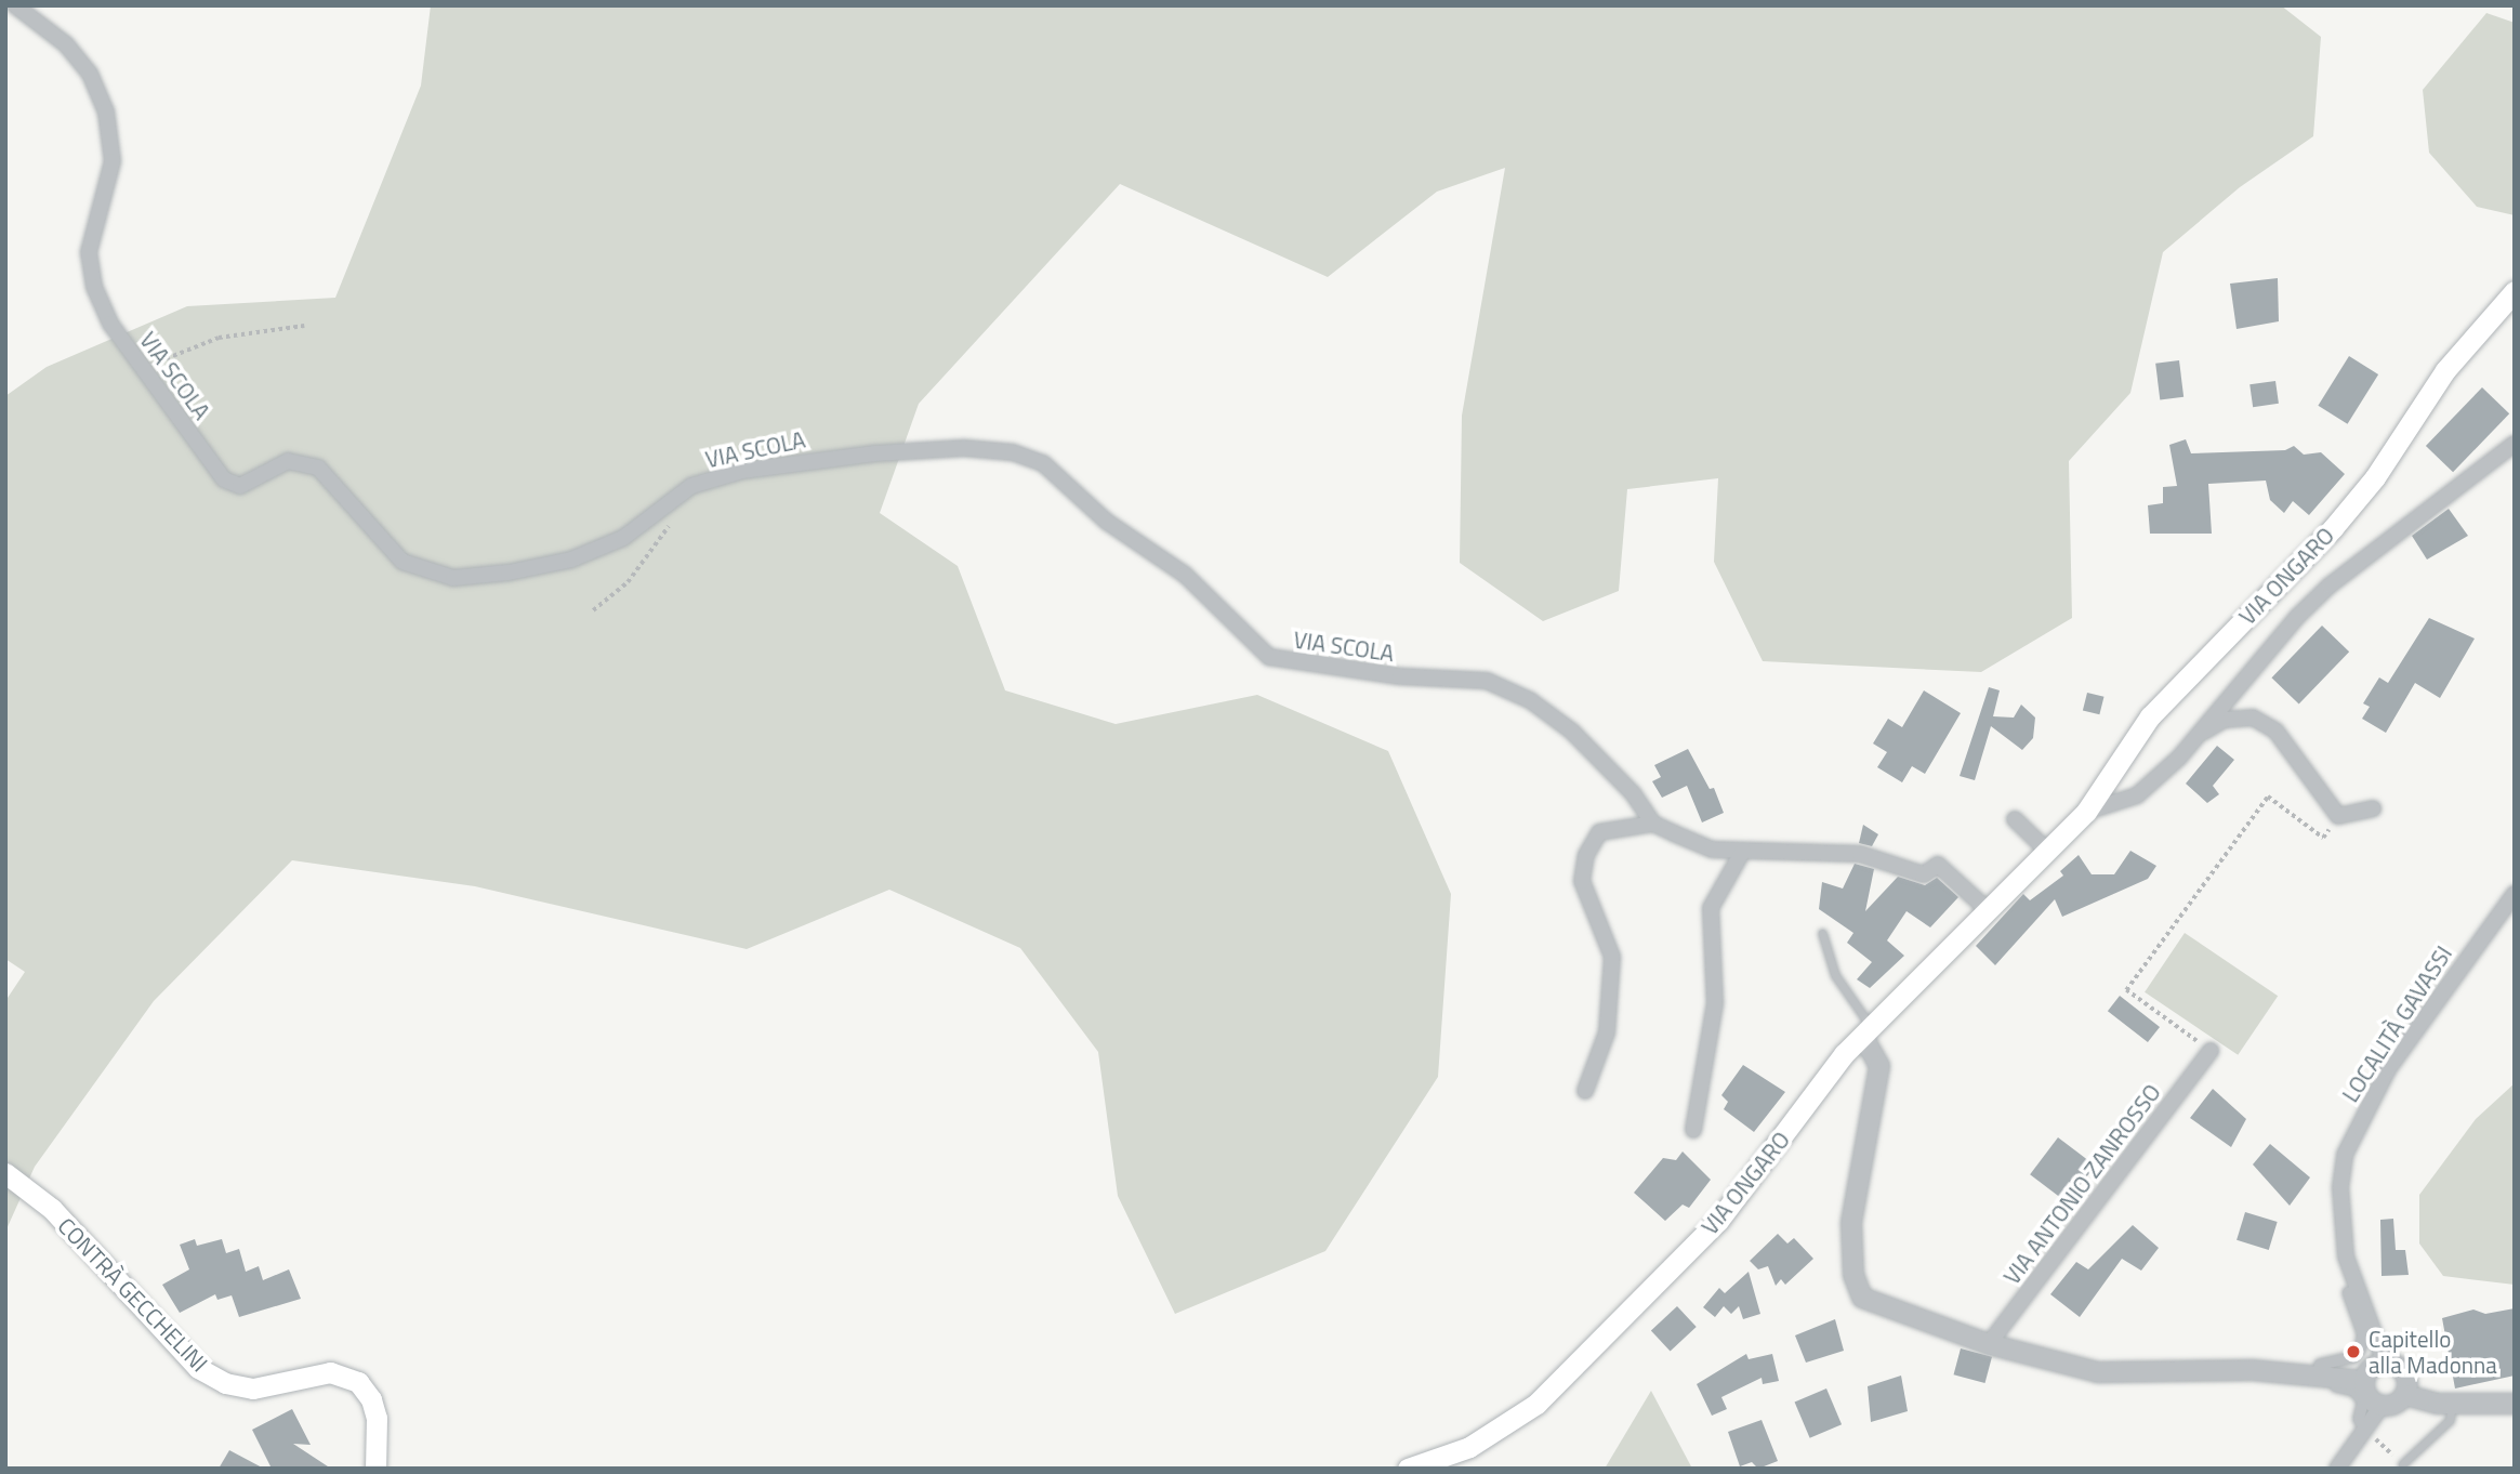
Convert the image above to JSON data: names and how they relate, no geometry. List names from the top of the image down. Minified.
{"streets":{"main road":["VIA ONGARO","CONTRÀ GECCHELINI"],"street":["VIA SCOLA","LOCALITÀ GAVASSI","VIA ANTONIO ZANROSSO"]},"places":["Capitello alla Madonna"]}
